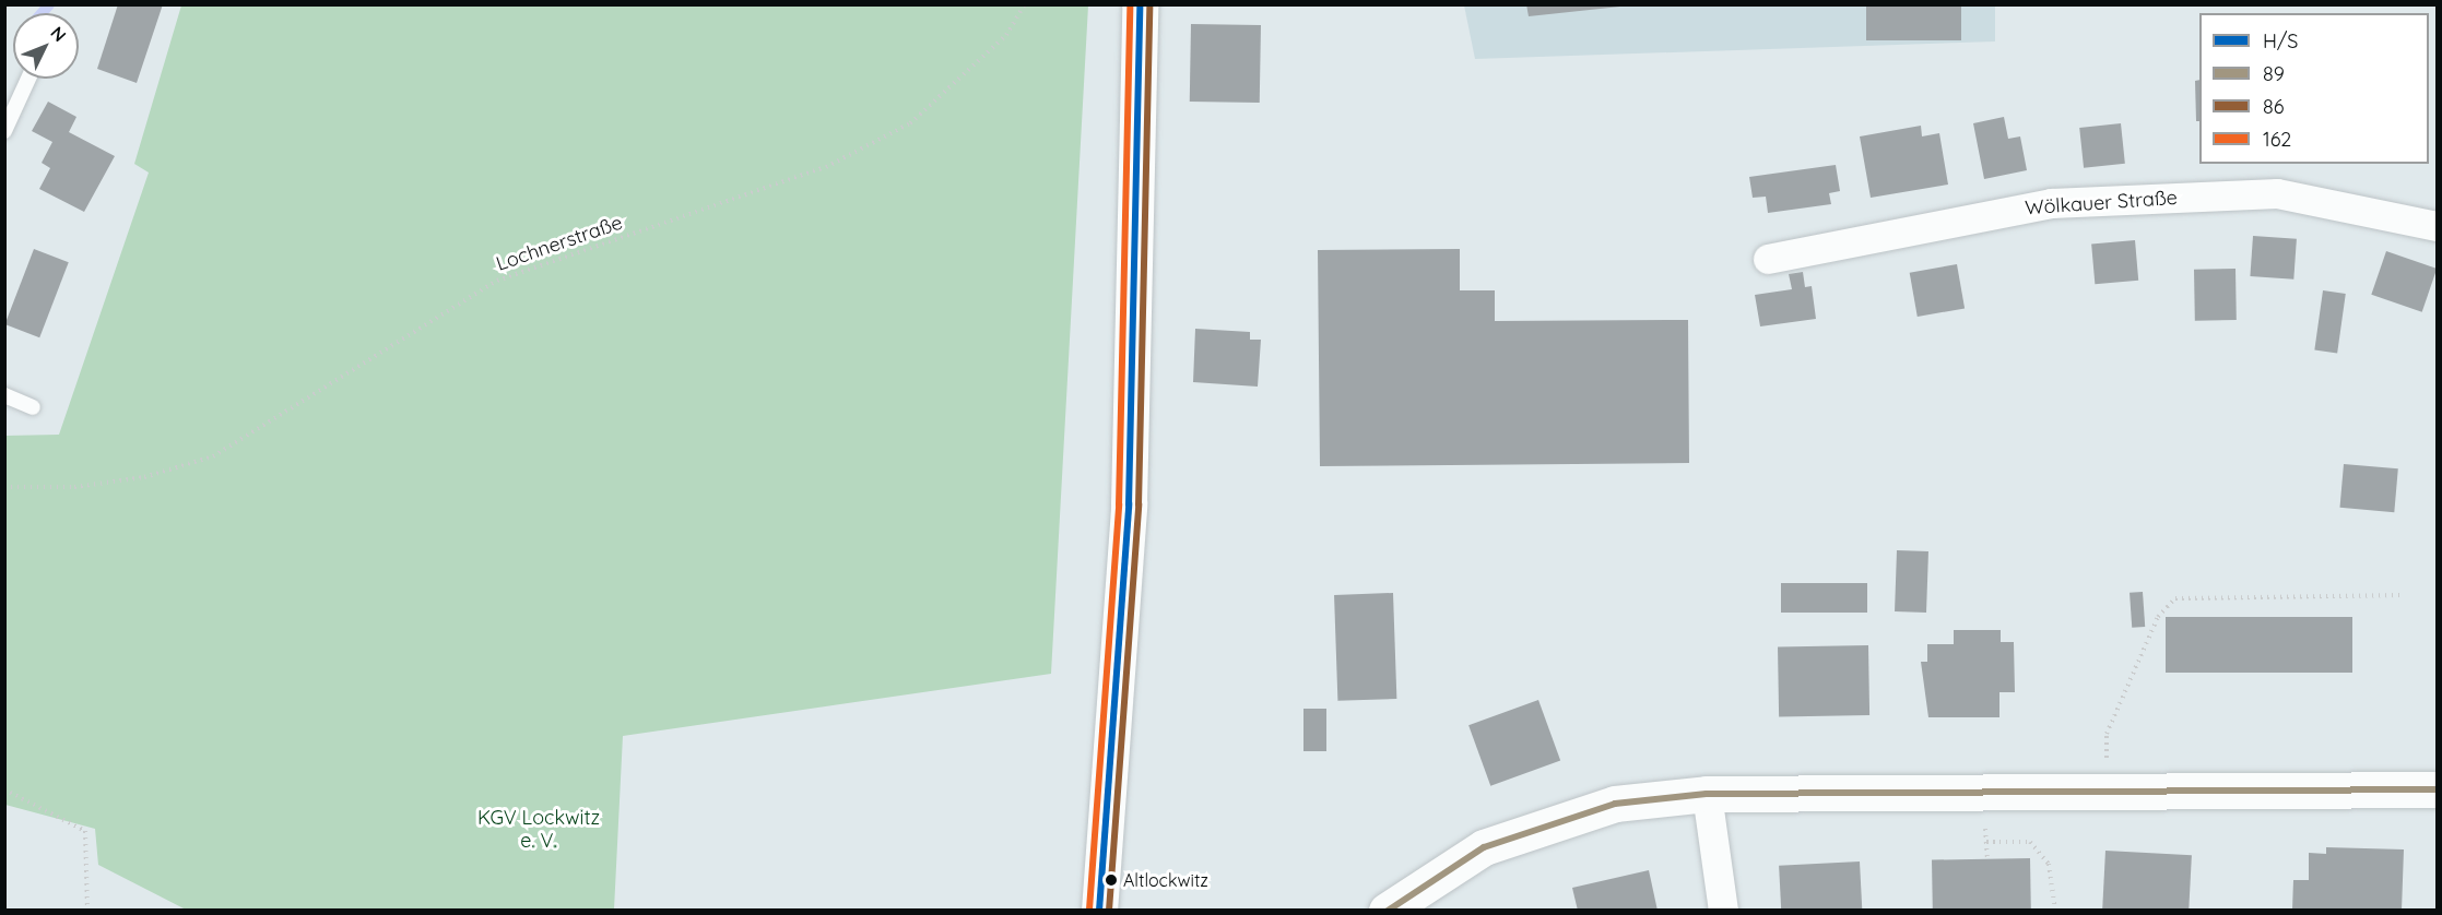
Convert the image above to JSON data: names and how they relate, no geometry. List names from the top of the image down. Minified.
{"streets":{"street":["Wölkauer Straße"],"path":["Lochnerstraße"]},"parks":["KGV Lockwitz e. V."],"places":["Altlockwitz"],"lines":["transit line H/S","transit line 86","transit line 162","transit line 89"],"legend":["H/S","89","86","162"],"north":"top right"}
